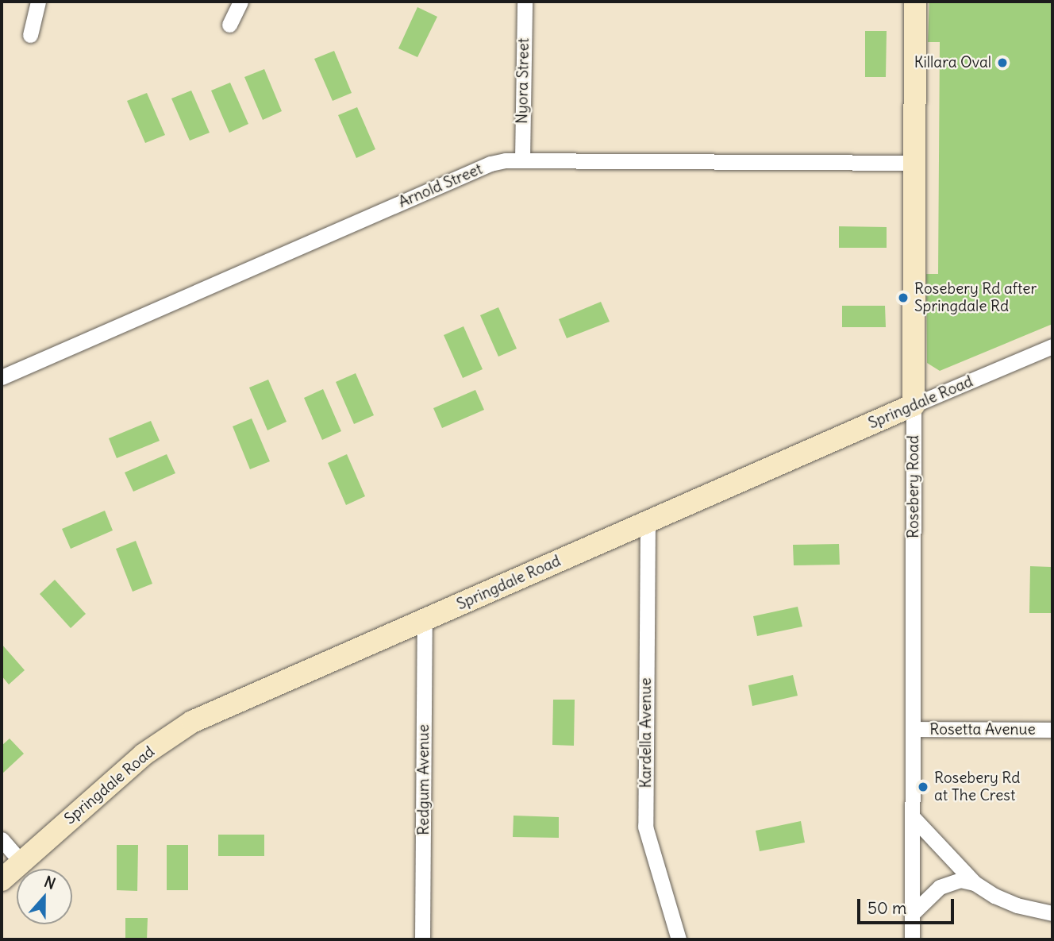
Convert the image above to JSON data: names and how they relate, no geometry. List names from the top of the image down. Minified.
{"streets":{"main road":["Springdale Road","Rosebery Road"],"street":["Nyora Street","Arnold Street","Rosetta Avenue","Kardella Avenue","Redgum Avenue"]},"crossings":[["Nyora Street","Arnold Street"],["Arnold Street","Rosebery Road"],["Springdale Road","Rosebery Road"],["Springdale Road","Kardella Avenue"],["Springdale Road","Redgum Avenue"],["Rosebery Road","Rosetta Avenue"]],"places":["Killara Oval","Rosebery Rd after Springdale Rd","Rosebery Rd at The Crest"],"scale_bar":"50 m","north":"top"}
